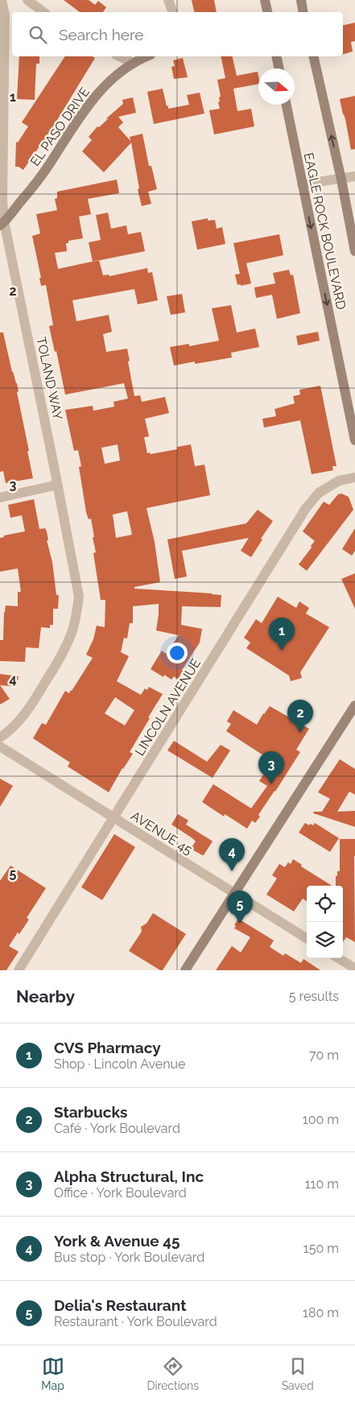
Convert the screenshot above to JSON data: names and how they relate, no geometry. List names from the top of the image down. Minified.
{"streets":{"main road":["EL PASO DRIVE","EAGLE ROCK BOULEVARD"],"street":["TOLAND WAY","LINCOLN AVENUE","AVENUE 45"]},"crossings":[["EL PASO DRIVE","TOLAND WAY"],["LINCOLN AVENUE","AVENUE 45"]],"north":"right","page":{"search":"Search here","pins":["1","2","3","4","5"],"heading":["Nearby","5 results"],"list":[{"mark":"1","name":"CVS Pharmacy","note":"Shop · Lincoln Avenue","value":"70 m"},{"mark":"2","name":"Starbucks","note":"Café · York Boulevard","value":"100 m"},{"mark":"3","name":"Alpha Structural, Inc","note":"Office · York Boulevard","value":"110 m"},{"mark":"4","name":"York & Avenue 45","note":"Bus stop · York Boulevard","value":"150 m"},{"mark":"5","name":"Delia's Restaurant","note":"Restaurant · York Boulevard","value":"180 m"}],"nav":["Map","Directions","Saved"]},"grid":{"rows":["1","2","3","4","5"]}}
